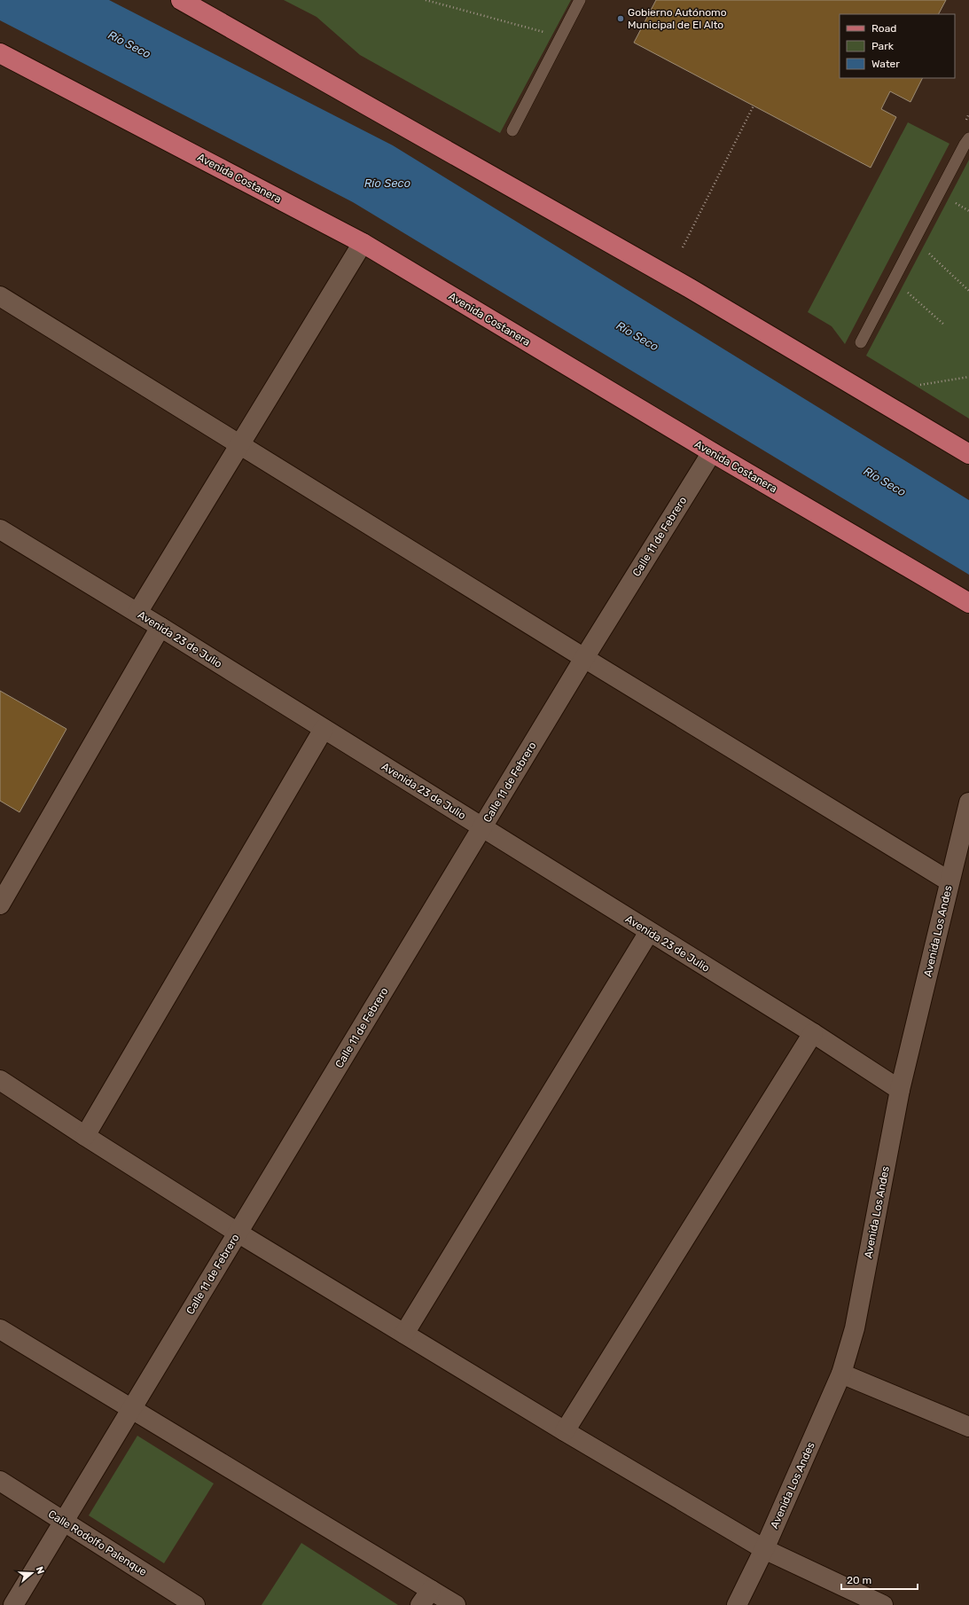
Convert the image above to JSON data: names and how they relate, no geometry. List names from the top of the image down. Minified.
{"streets":{"main road":["Avenida Costanera"],"street":["Calle 11 de Febrero","Avenida 23 de Julio","Avenida Los Andes","Calle Rodolfo Palenque"]},"crossings":[["Avenida Costanera","Calle 11 de Febrero"],["Calle 11 de Febrero","Avenida 23 de Julio"],["Calle 11 de Febrero","Calle Rodolfo Palenque"],["Avenida 23 de Julio","Avenida Los Andes"]],"water":["Río Seco"],"places":["Gobierno Autónomo Municipal de El Alto"],"legend":["Road","Park","Water"],"scale_bar":"20 m","north":"right"}
